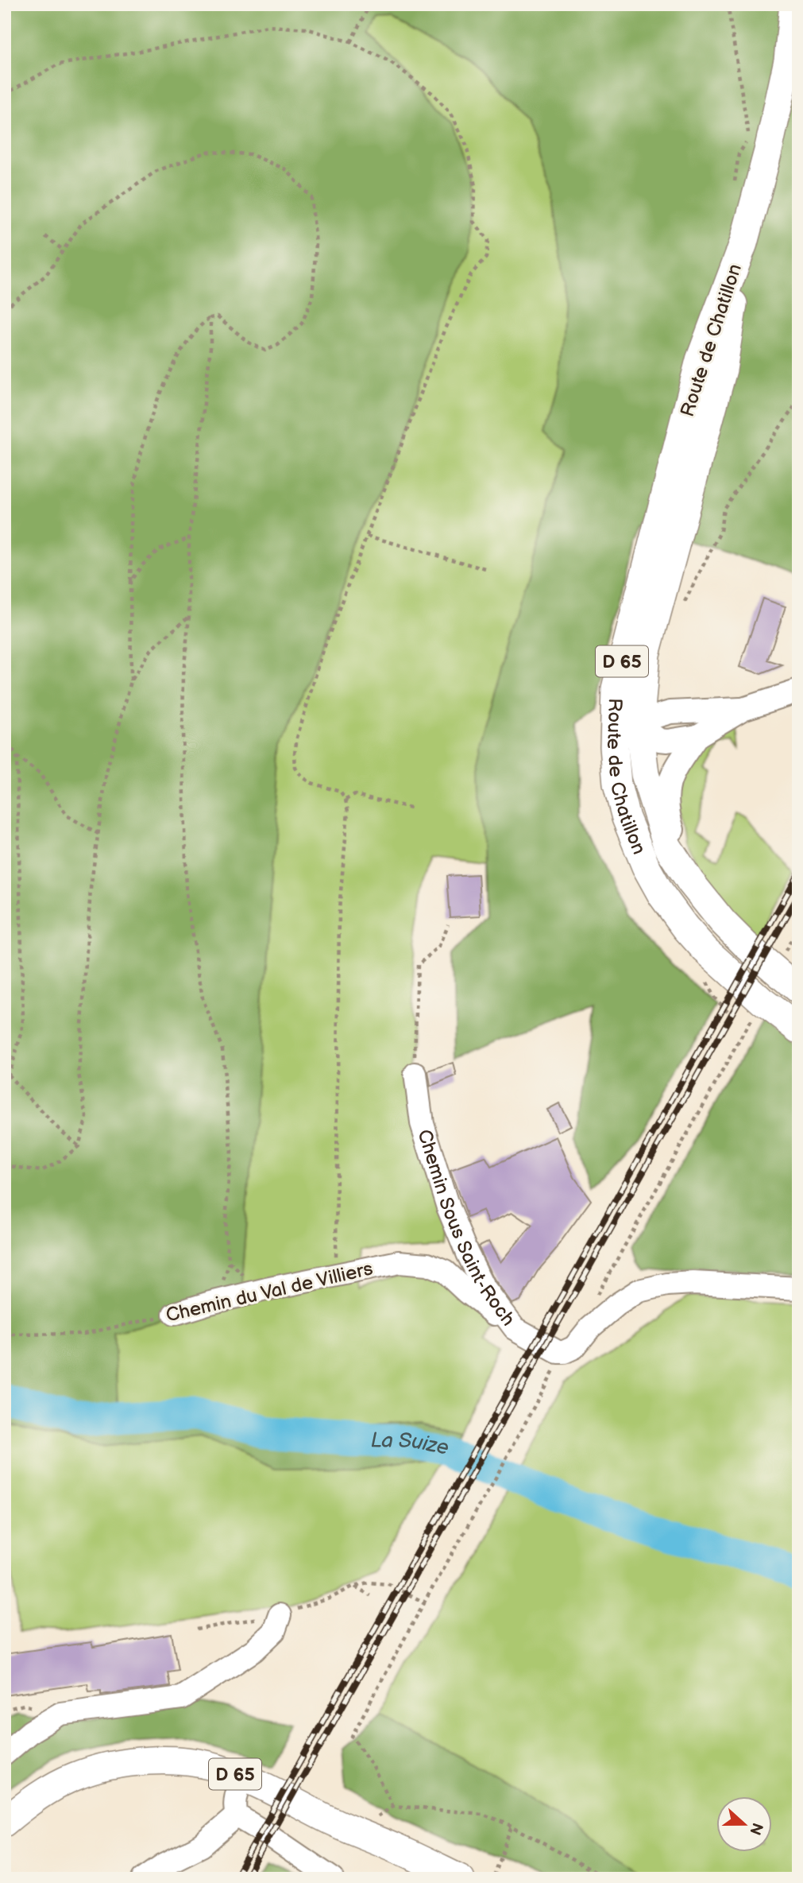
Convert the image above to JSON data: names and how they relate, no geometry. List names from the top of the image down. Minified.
{"streets":{"main road":["Route de Chatillon","D 65"],"street":["Chemin Sous Saint-Roch","Chemin du Val de Villiers"]},"crossings":[["Chemin Sous Saint-Roch","Chemin du Val de Villiers"]],"water":["La Suize"],"north":"right"}
